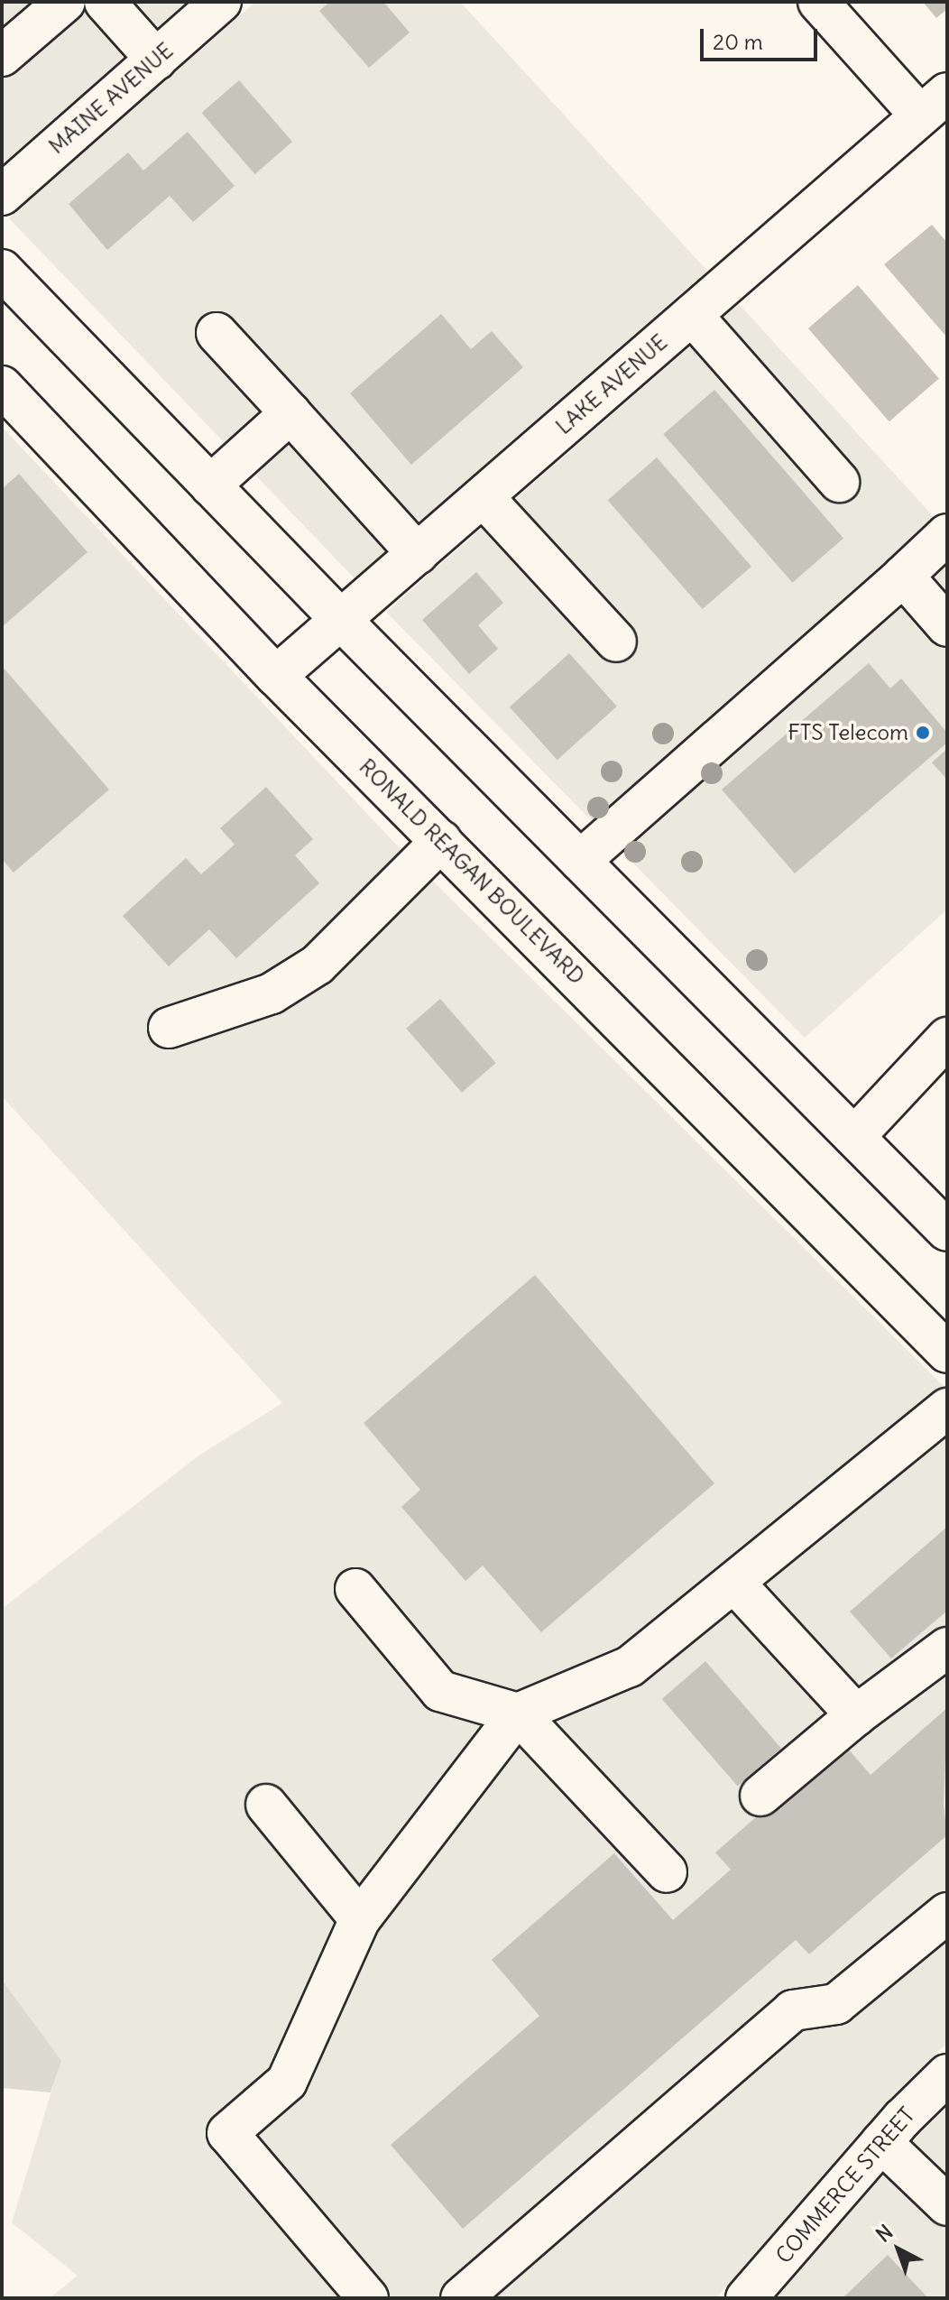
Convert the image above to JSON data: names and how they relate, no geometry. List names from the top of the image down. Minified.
{"streets":{"main road":["MAINE AVENUE","LAKE AVENUE","RONALD REAGAN BOULEVARD","COMMERCE STREET"]},"crossings":[["LAKE AVENUE","RONALD REAGAN BOULEVARD"]],"places":["FTS Telecom"],"scale_bar":"20 m","north":"top left"}
